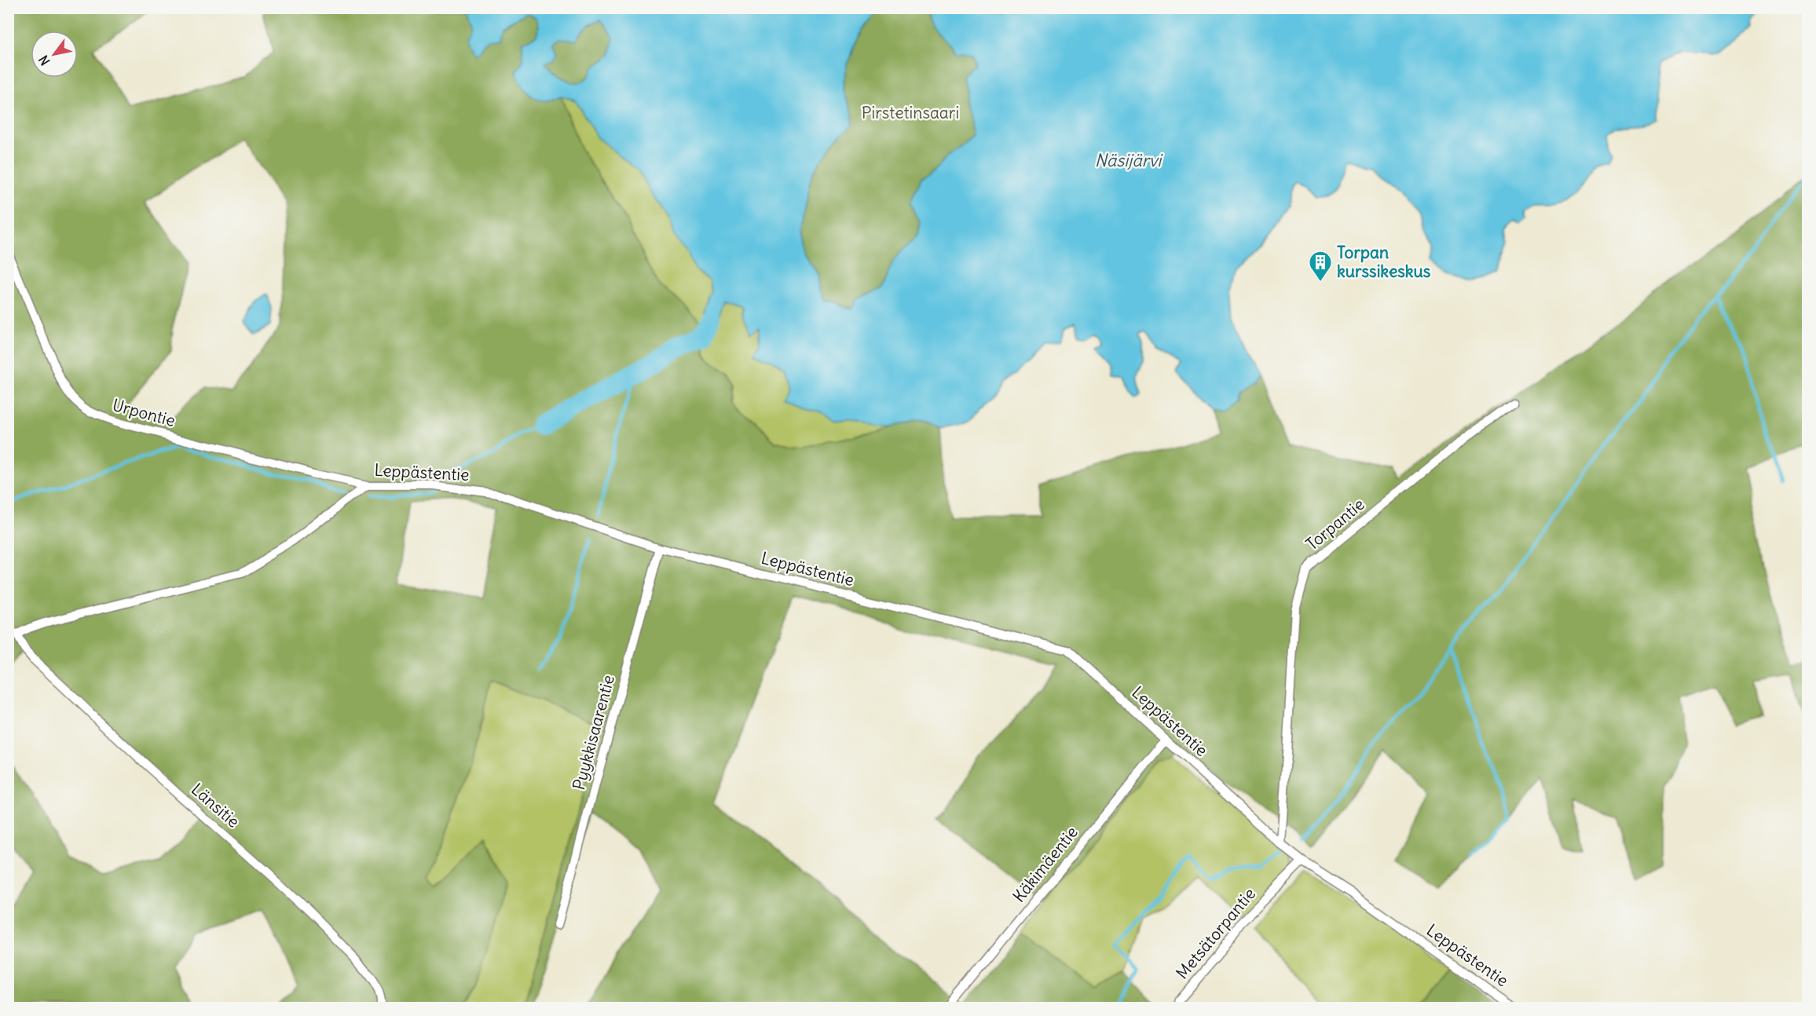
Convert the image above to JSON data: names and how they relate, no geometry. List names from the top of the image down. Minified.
{"streets":{"street":["Urpontie","Leppästentie","Torpantie","Pyykkisaarentie","Länsitie","Käkimäentie","Metsätorpantie"]},"crossings":[["Urpontie","Leppästentie"],["Leppästentie","Torpantie"],["Leppästentie","Pyykkisaarentie"],["Leppästentie","Länsitie"],["Leppästentie","Käkimäentie"],["Leppästentie","Metsätorpantie"]],"water":["Näsijärvi"],"parks":["Pirstetinsaari"],"places":{"building":["Torpan kurssikeskus"]},"north":"bottom left"}
